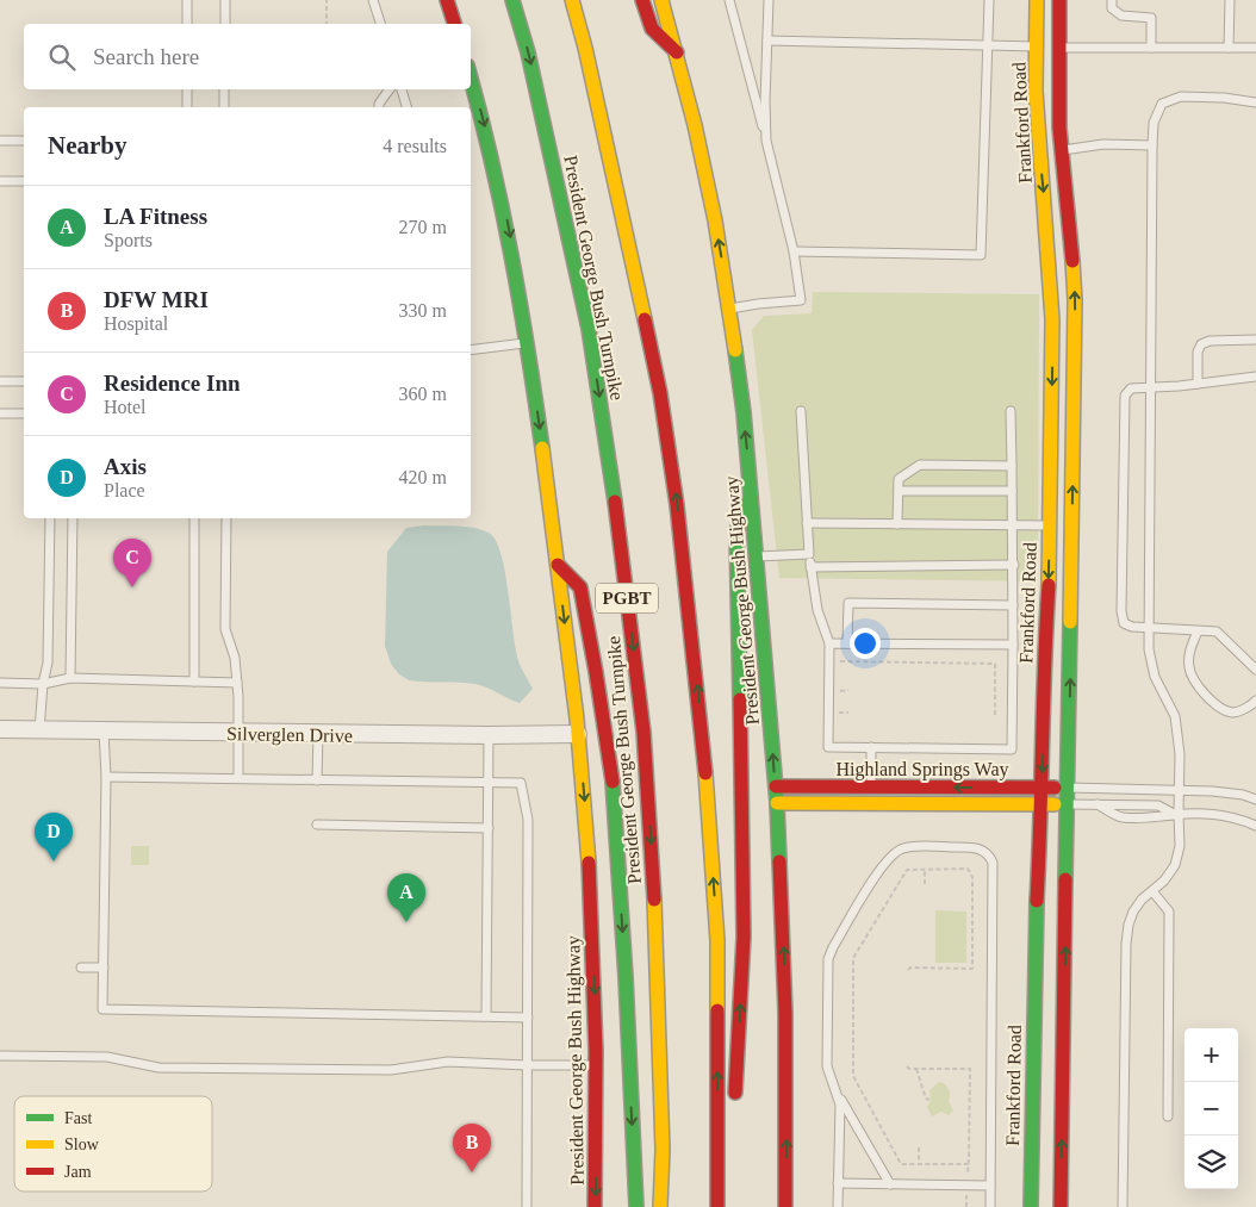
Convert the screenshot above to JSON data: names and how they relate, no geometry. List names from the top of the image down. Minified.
{"streets":{"main road":["Frankford Road","President George Bush Turnpike","PGBT","President George Bush Highway","Highland Springs Way"],"street":["Silverglen Drive"]},"crossings":[["Frankford Road","Highland Springs Way"],["President George Bush Highway","Silverglen Drive"],["President George Bush Highway","Highland Springs Way"]],"legend":["Fast","Slow","Jam"],"page":{"search":"Search here","heading":["Nearby","4 results"],"list":[{"mark":"A","name":"LA Fitness","note":"Sports","value":"270 m"},{"mark":"B","name":"DFW MRI","note":"Hospital","value":"330 m"},{"mark":"C","name":"Residence Inn","note":"Hotel","value":"360 m"},{"mark":"D","name":"Axis","note":"Place","value":"420 m"}],"pins":["C","D","A","B"],"map_buttons":["+","−"]}}
